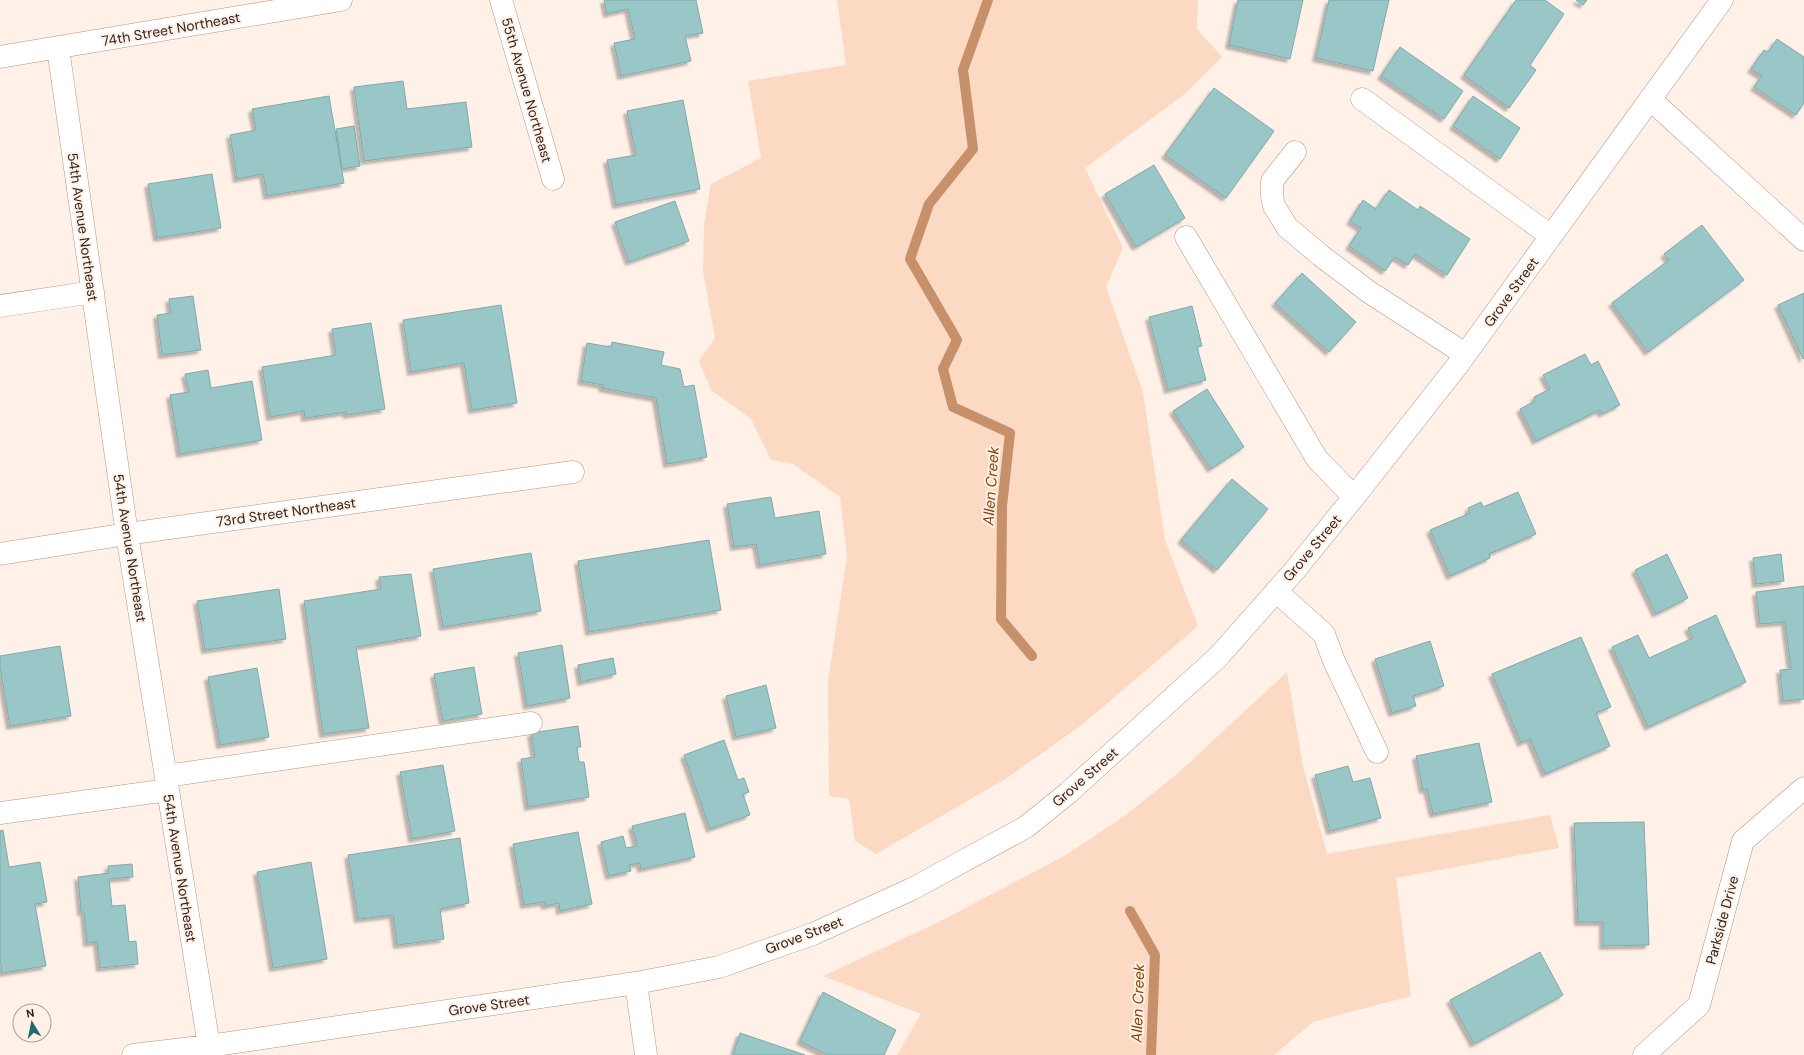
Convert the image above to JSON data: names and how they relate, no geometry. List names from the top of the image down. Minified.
{"streets":{"street":["74th Street Northeast","55th Avenue Northeast","54th Avenue Northeast","Grove Street","73rd Street Northeast","Parkside Drive"]},"crossings":[["74th Street Northeast","54th Avenue Northeast"],["54th Avenue Northeast","Grove Street"],["54th Avenue Northeast","73rd Street Northeast"]],"water":["Allen Creek"],"north":"top"}
